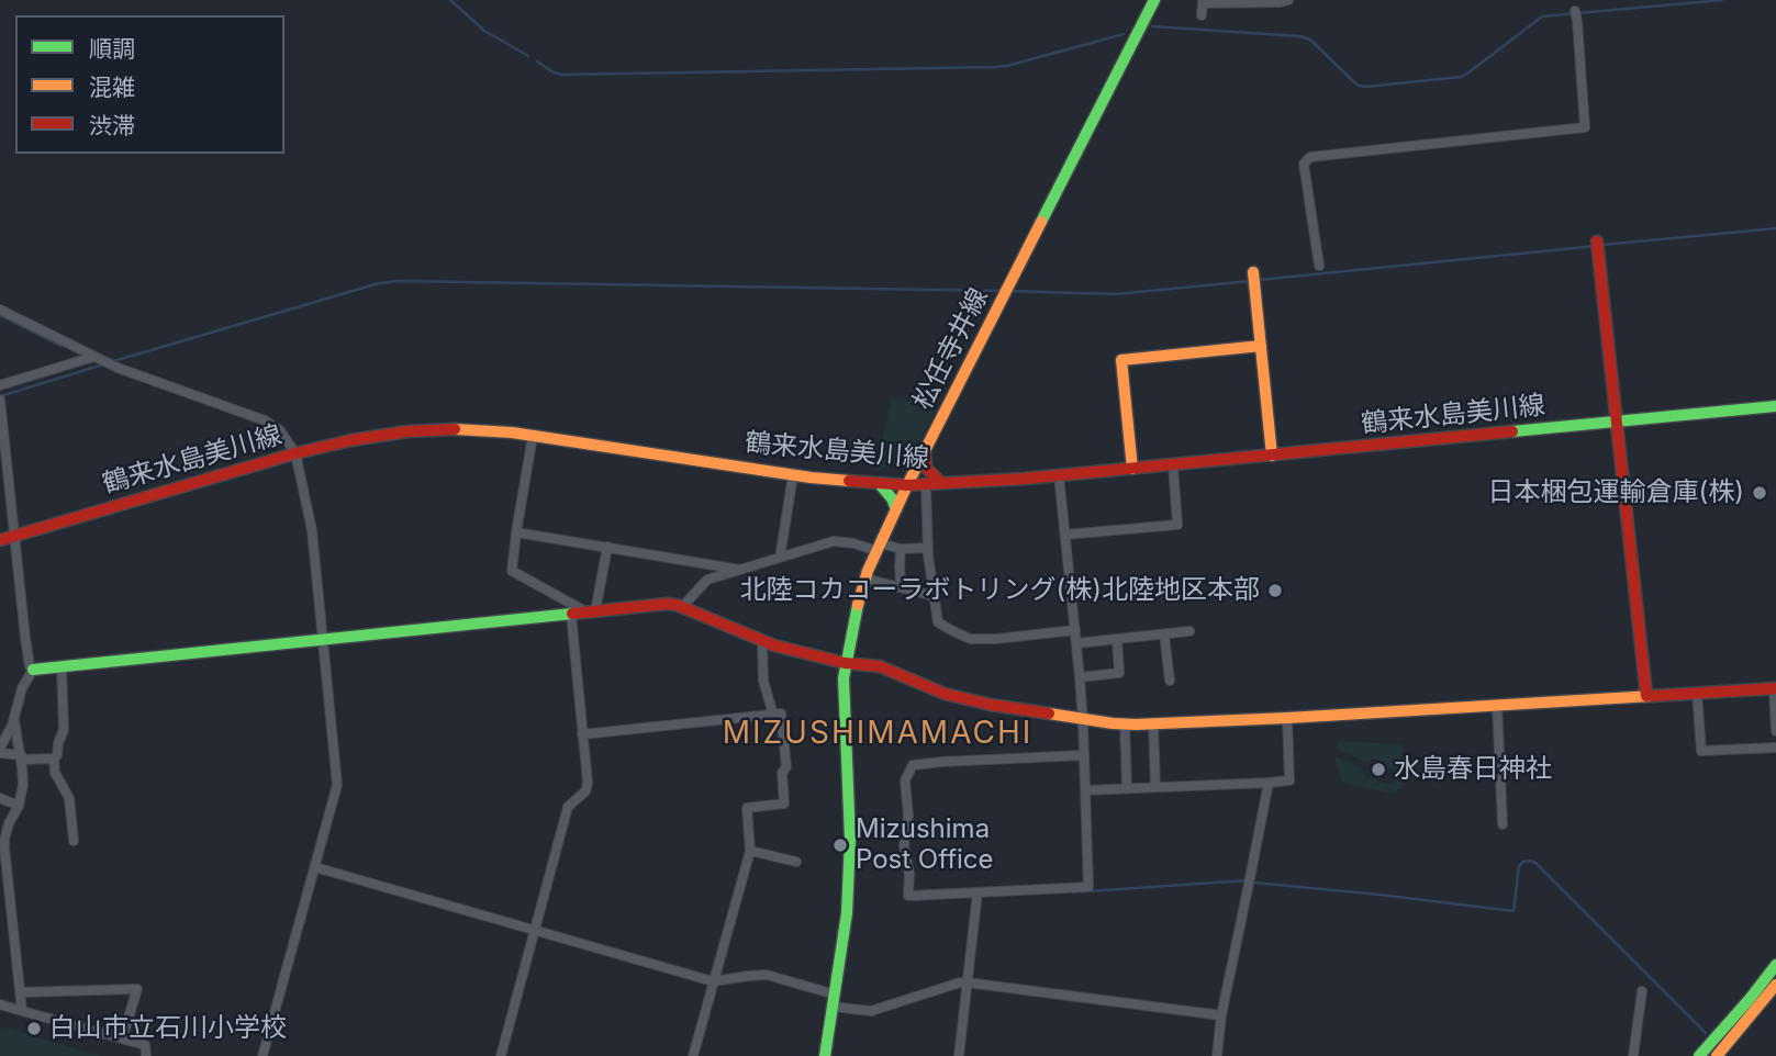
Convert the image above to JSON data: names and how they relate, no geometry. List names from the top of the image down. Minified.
{"streets":{"main road":["松任寺井線","鶴来水島美川線"]},"crossings":[["松任寺井線","鶴来水島美川線"]],"districts":["MIZUSHIMAMACHI"],"places":["日本梱包運輸倉庫(株)","北陸コカコーラボトリング(株)北陸地区本部","水島春日神社","Mizushima Post Office","白山市立石川小学校"],"legend":["順調","混雑","渋滞"]}
